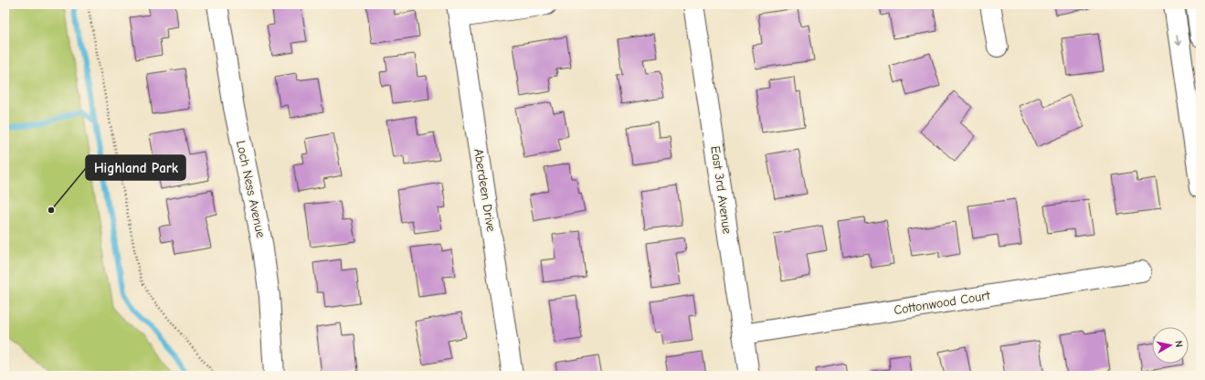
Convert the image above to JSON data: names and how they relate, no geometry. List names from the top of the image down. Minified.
{"streets":{"street":["Loch Ness Avenue","Aberdeen Drive","East 3rd Avenue","Cottonwood Court"]},"crossings":[["East 3rd Avenue","Cottonwood Court"]],"places":["Highland Park"],"north":"right"}
